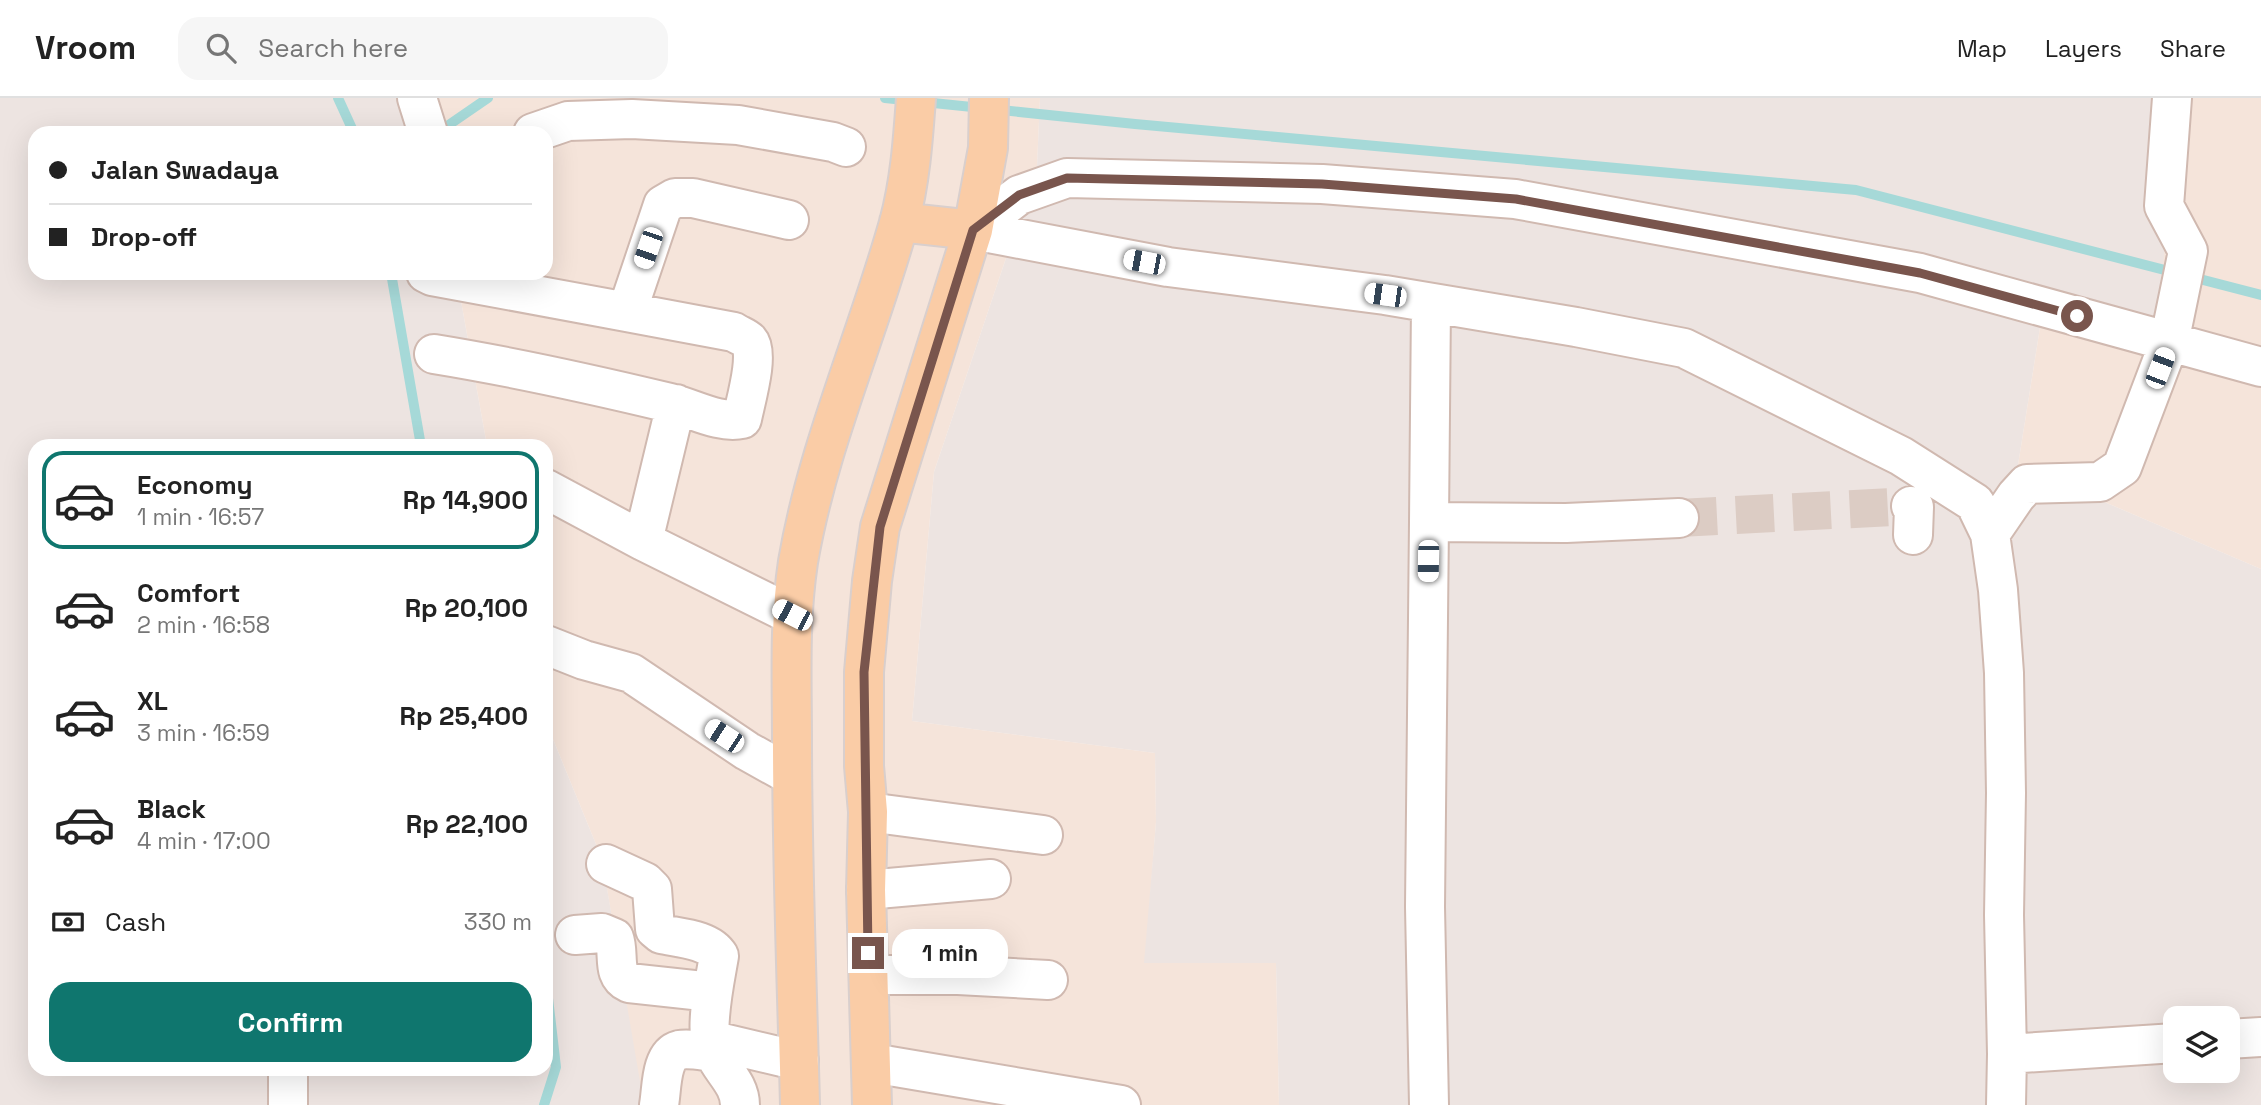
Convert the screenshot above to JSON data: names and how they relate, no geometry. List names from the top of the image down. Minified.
{"page":{"header":"Vroom","search":"Search here","nav":["Map","Layers","Share"],"banner":["Jalan Swadaya","Drop-off"],"list":[{"name":"Economy","note":"1 min · 16:57","value":"Rp 14,900"},{"name":"Comfort","note":"2 min · 16:58","value":"Rp 20,100"},{"name":"XL","note":"3 min · 16:59","value":"Rp 25,400"},{"name":"Black","note":"4 min · 17:00","value":"Rp 22,100"}],"pay":["Cash","330 m"],"bubble":"1 min","buttons":"Confirm"}}
